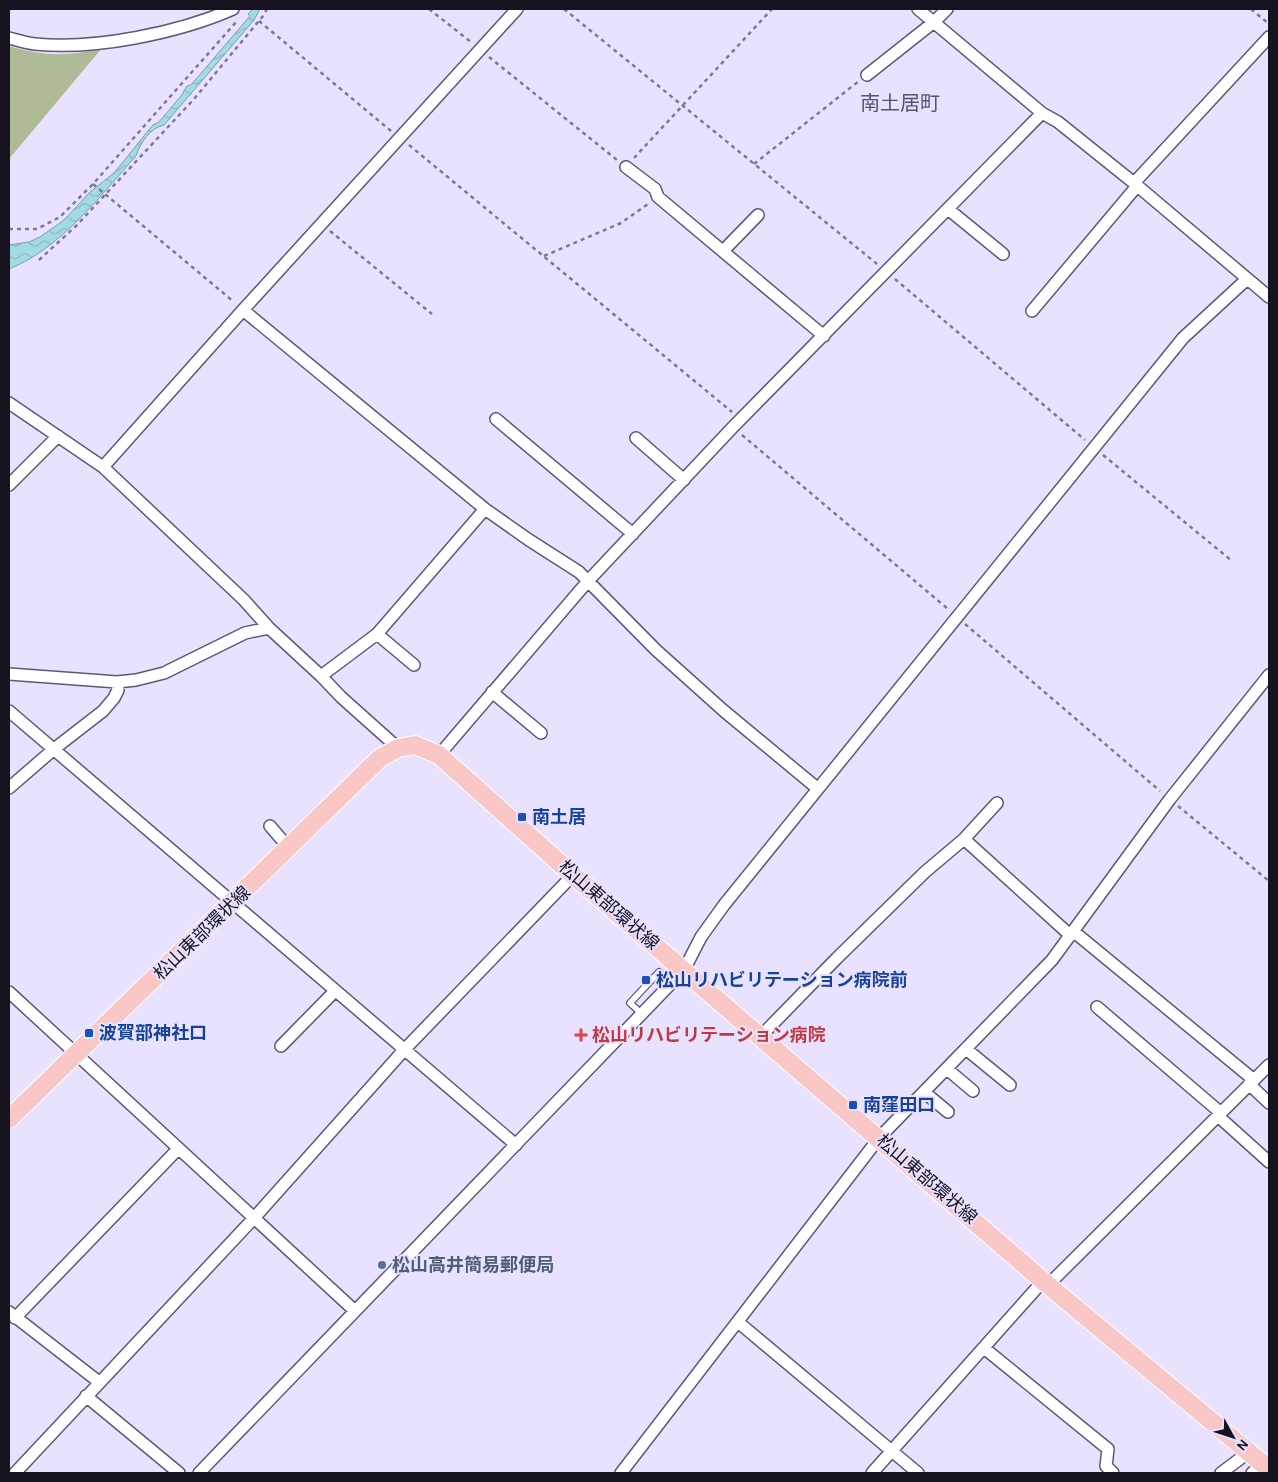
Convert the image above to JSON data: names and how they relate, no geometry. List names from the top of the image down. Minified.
{"streets":{"main road":["松山東部環状線"]},"districts":["南土居町"],"places":{"transit":["南土居","松山リハビリテーション病院前","波賀部神社口","南窪田口"],"health":["松山リハビリテーション病院"],"other":["松山高井簡易郵便局"]},"north":"bottom right"}
